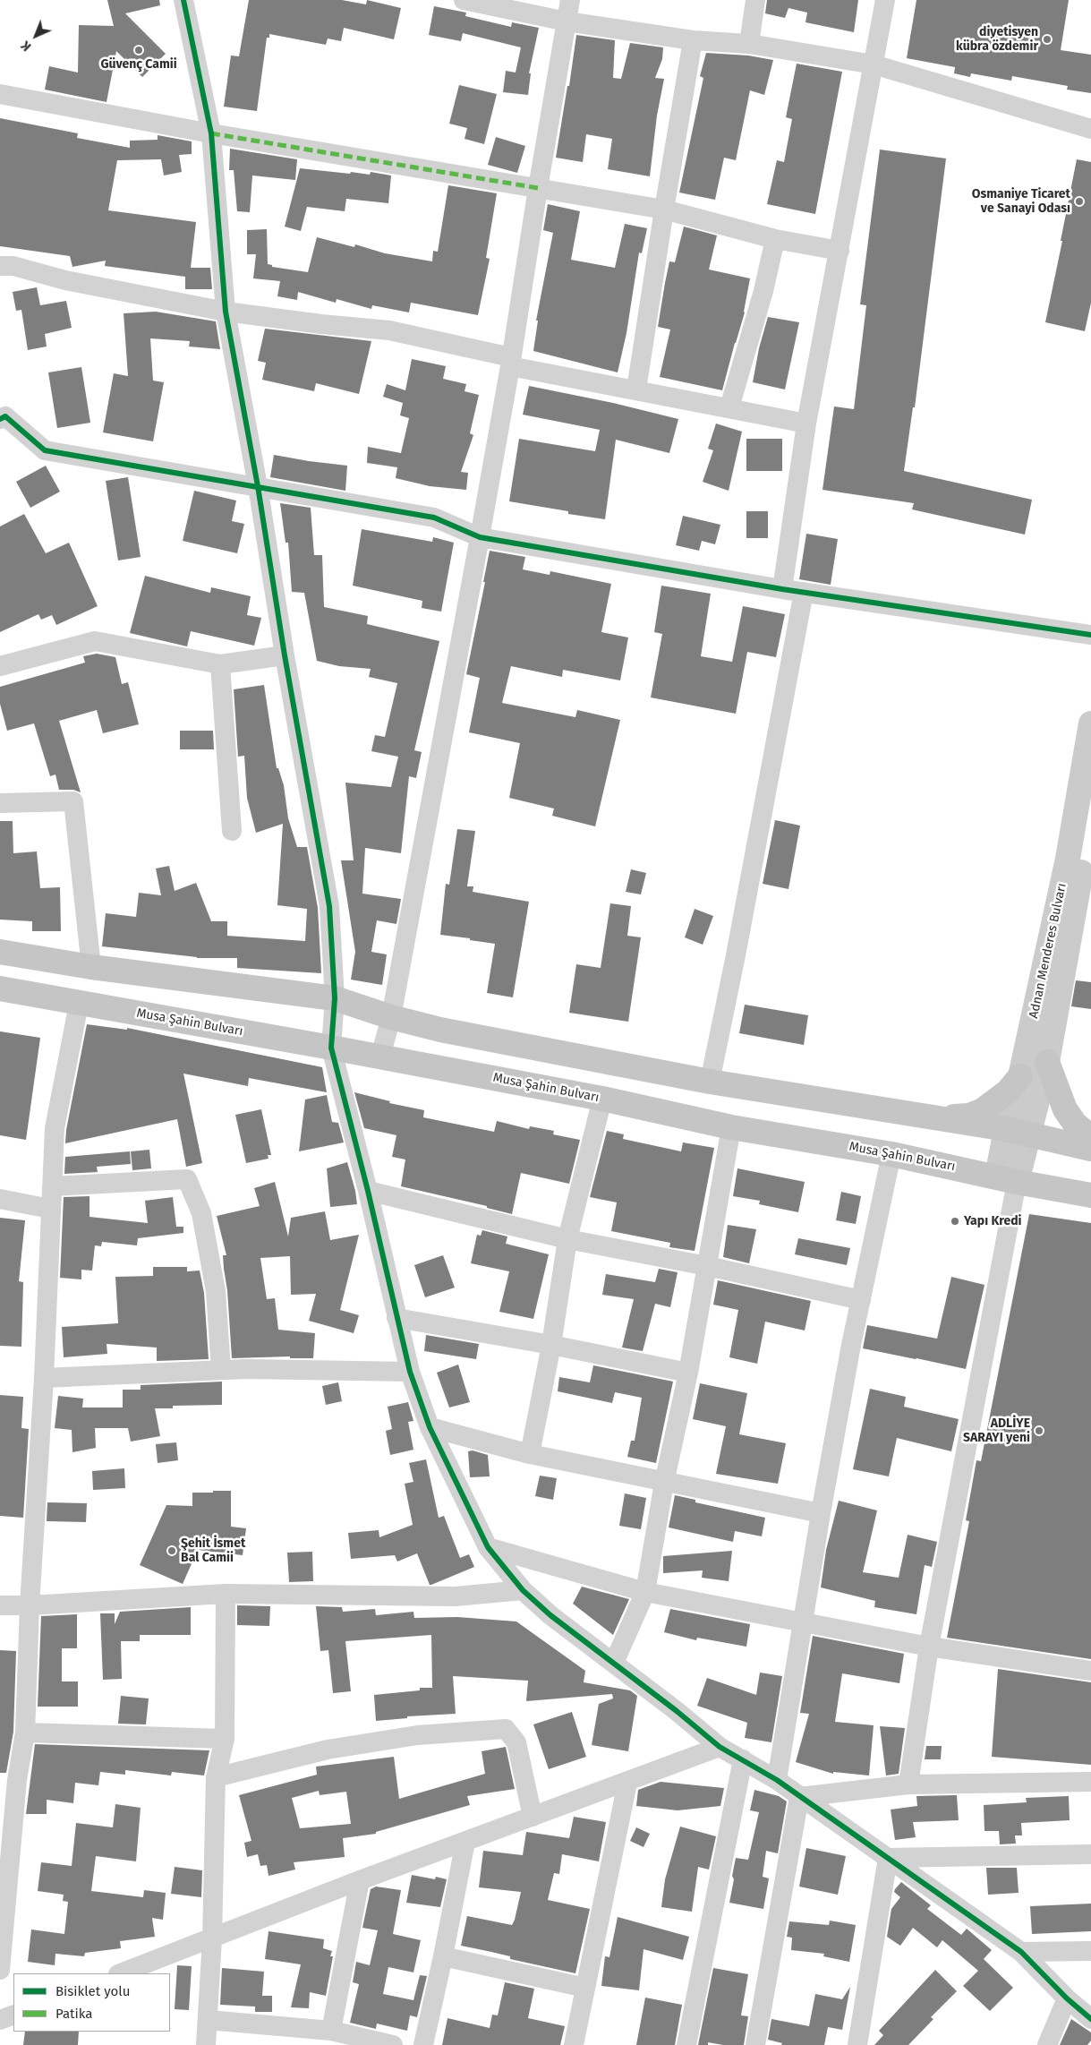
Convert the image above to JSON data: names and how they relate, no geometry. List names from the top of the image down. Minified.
{"streets":{"main road":["Adnan Menderes Bulvarı","Musa Şahin Bulvarı"]},"crossings":[["Adnan Menderes Bulvarı","Musa Şahin Bulvarı"]],"places":["diyetisyen kübra özdemir","Güvenç Camii","Osmaniye Ticaret ve Sanayi Odası","Yapı Kredi","ADLİYE SARAYI yeni","Şehit İsmet Bal Camii"],"legend":["Bisiklet yolu","Patika"],"north":"bottom left"}
